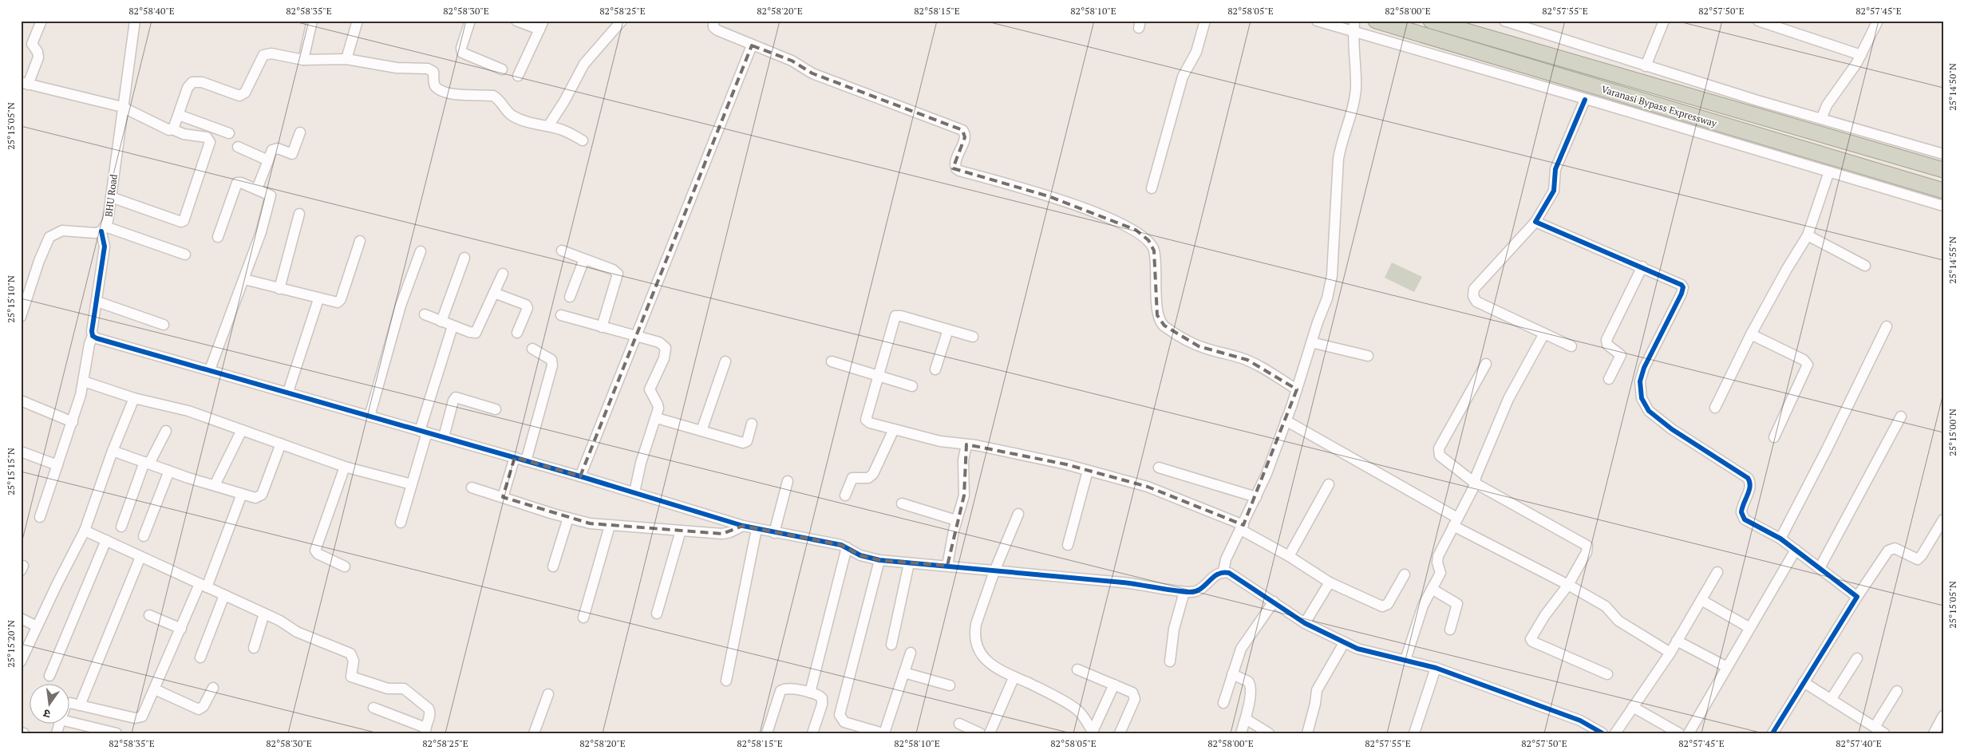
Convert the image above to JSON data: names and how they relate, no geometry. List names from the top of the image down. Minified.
{"streets":{"highway":["Varanasi Bypass Expressway"],"street":["BHU Road"]},"north":"bottom","coordinates":["82°58'40\"E","82°58'35\"E","82°58'30\"E","82°58'25\"E","82°58'20\"E","82°58'15\"E","82°58'10\"E","82°58'05\"E","82°58'00\"E","82°57'55\"E","82°57'50\"E","82°57'45\"E","25°14'50\"N","25°15'05\"N","25°14'55\"N","25°15'10\"N","25°15'00\"N","25°15'15\"N","25°15'20\"N","82°57'40\"E"]}
